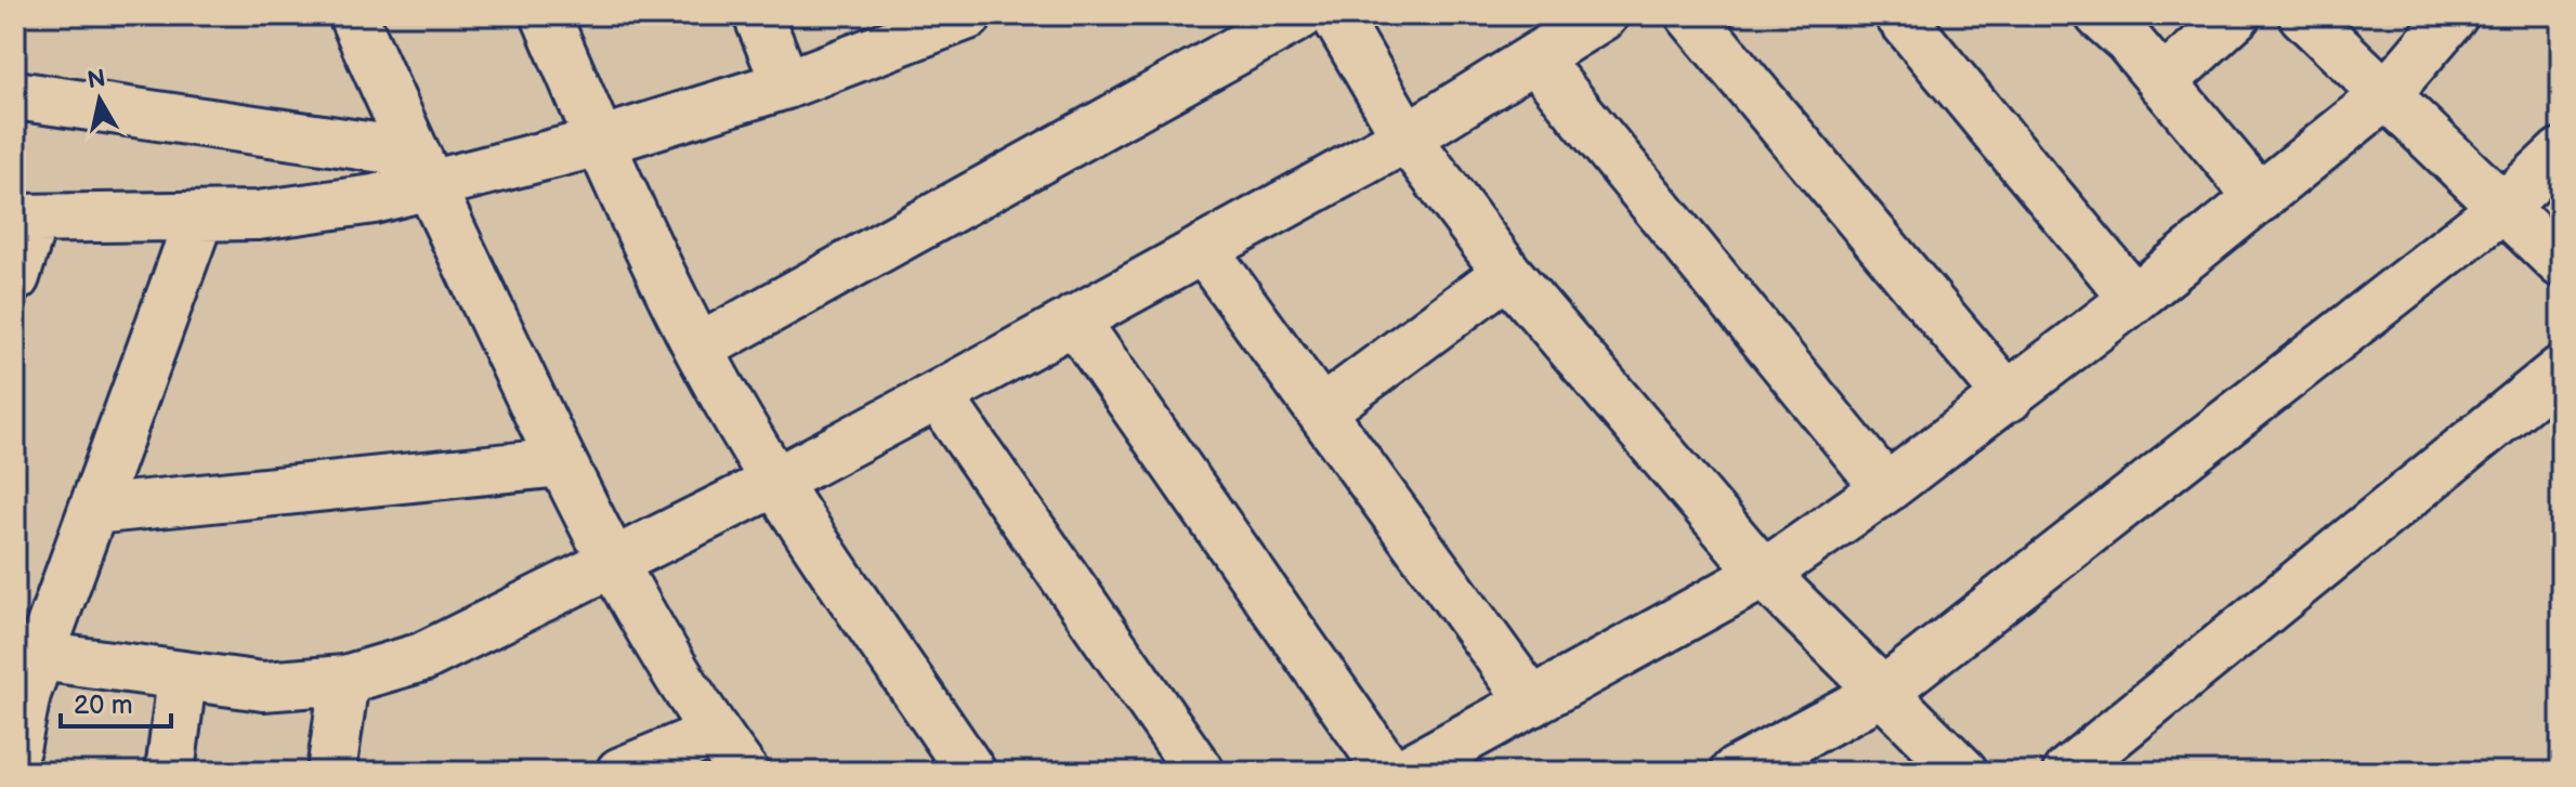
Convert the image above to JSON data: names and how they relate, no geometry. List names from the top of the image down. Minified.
{"scale_bar":"20 m","north":"top"}
